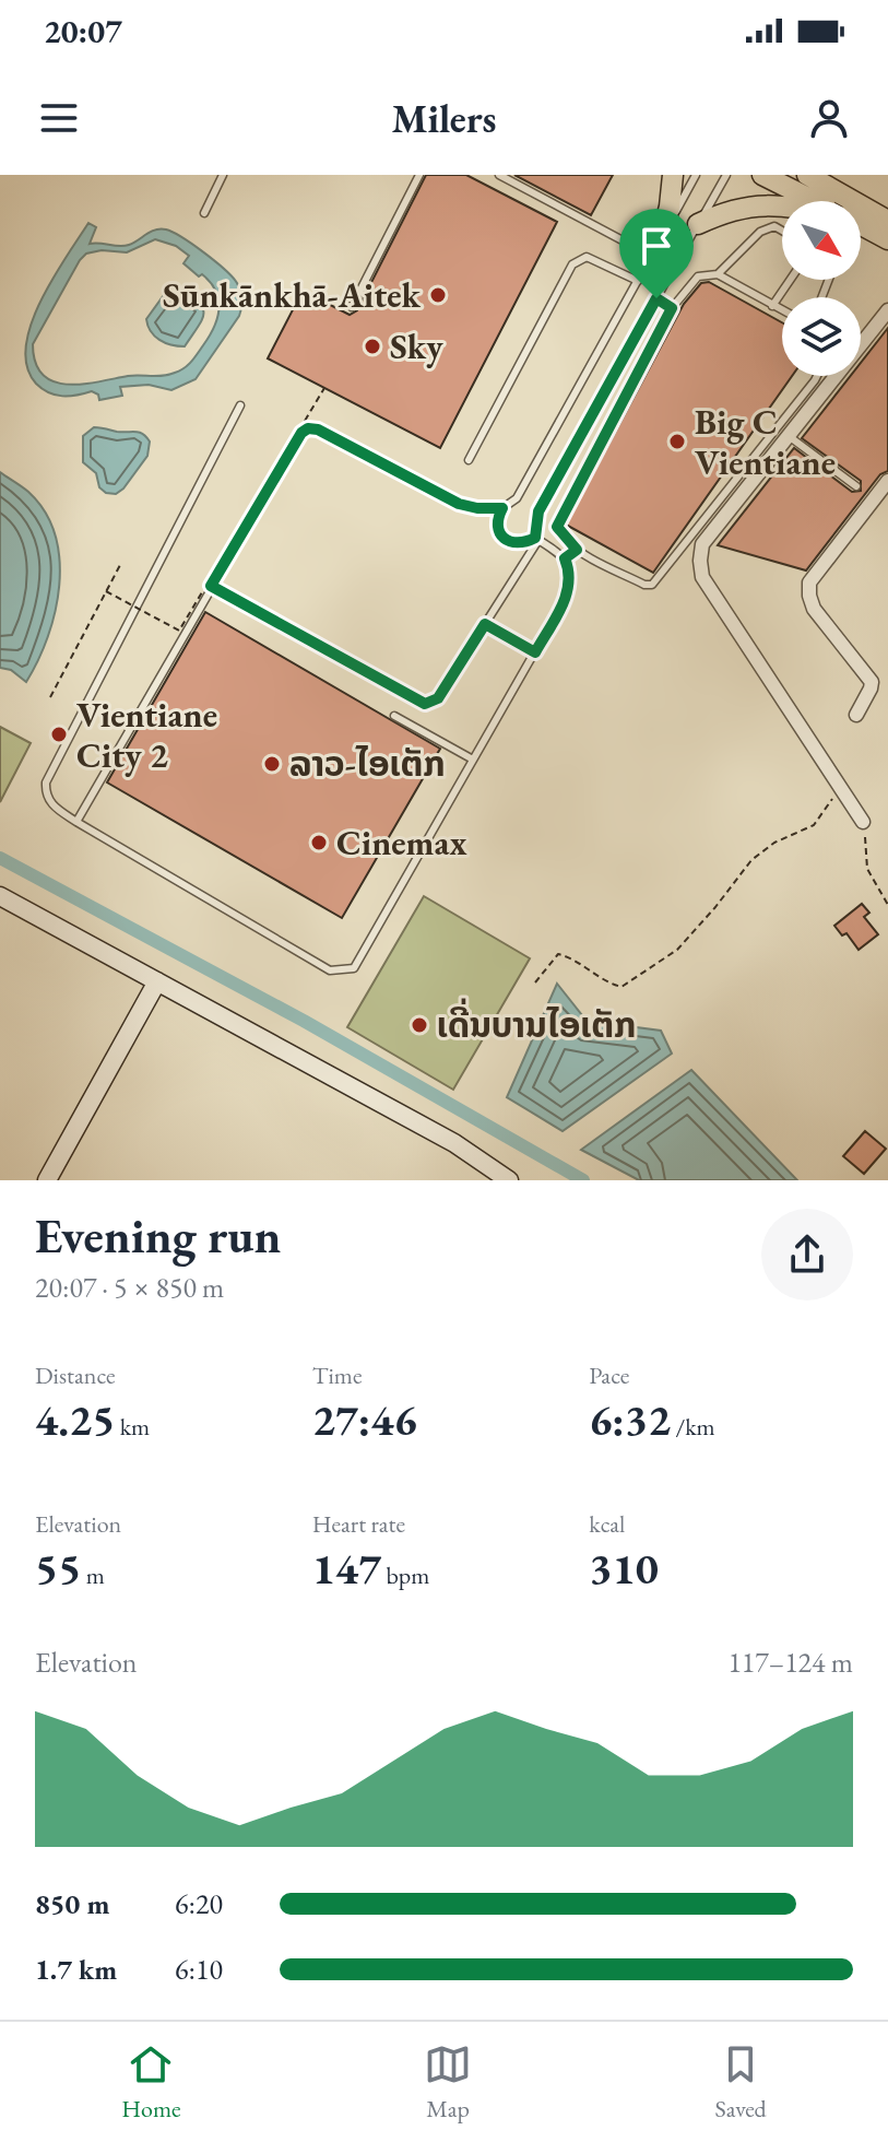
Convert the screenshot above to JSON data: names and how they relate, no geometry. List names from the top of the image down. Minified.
{"places":["Sūnkānkhā-Aitek","Sky","Big C Vientiane","Vientiane City 2","ລາວ-ໄອເຕັກ","Cinemax","ເດີ່ນບານໄອເຕັກ"],"north":"bottom right","page":{"status":"20:07","header":"Milers","heading":["Evening run","20:07 · 5 × 850 m"],"stats":[["Distance","4.25 km"],["Time","27:46"],["Pace","6:32 /km"],["Elevation","55 m"],["Heart rate","147 bpm"],["kcal","310"]],"chart":["Elevation","117–124 m"],"list":[{"name":"850 m","note":"6:20"},{"name":"1.7 km","note":"6:10"}],"tabs":["Home","Map","Saved"]}}
